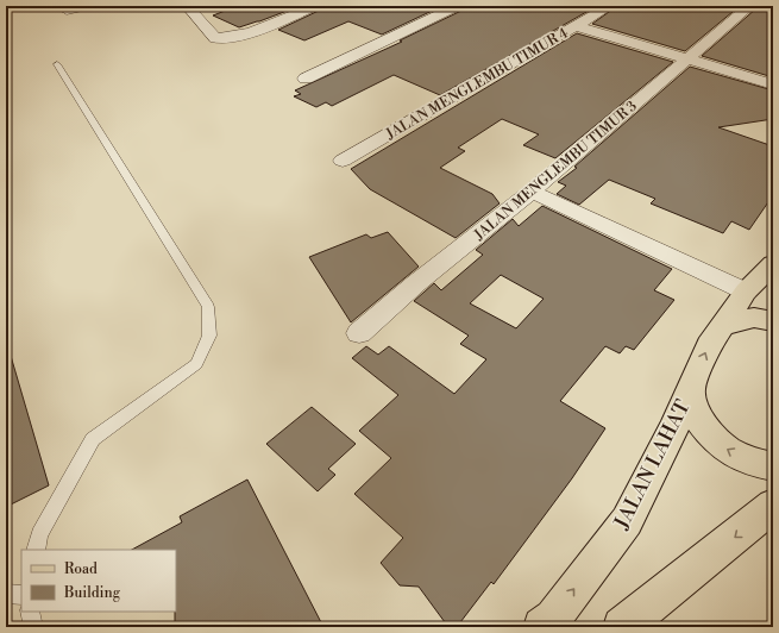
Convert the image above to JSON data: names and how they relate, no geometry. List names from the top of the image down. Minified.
{"streets":{"main road":["JALAN LAHAT"],"street":["JALAN MENGLEMBU TIMUR 4","JALAN MENGLEMBU TIMUR 3"]},"legend":["Road","Building"]}
